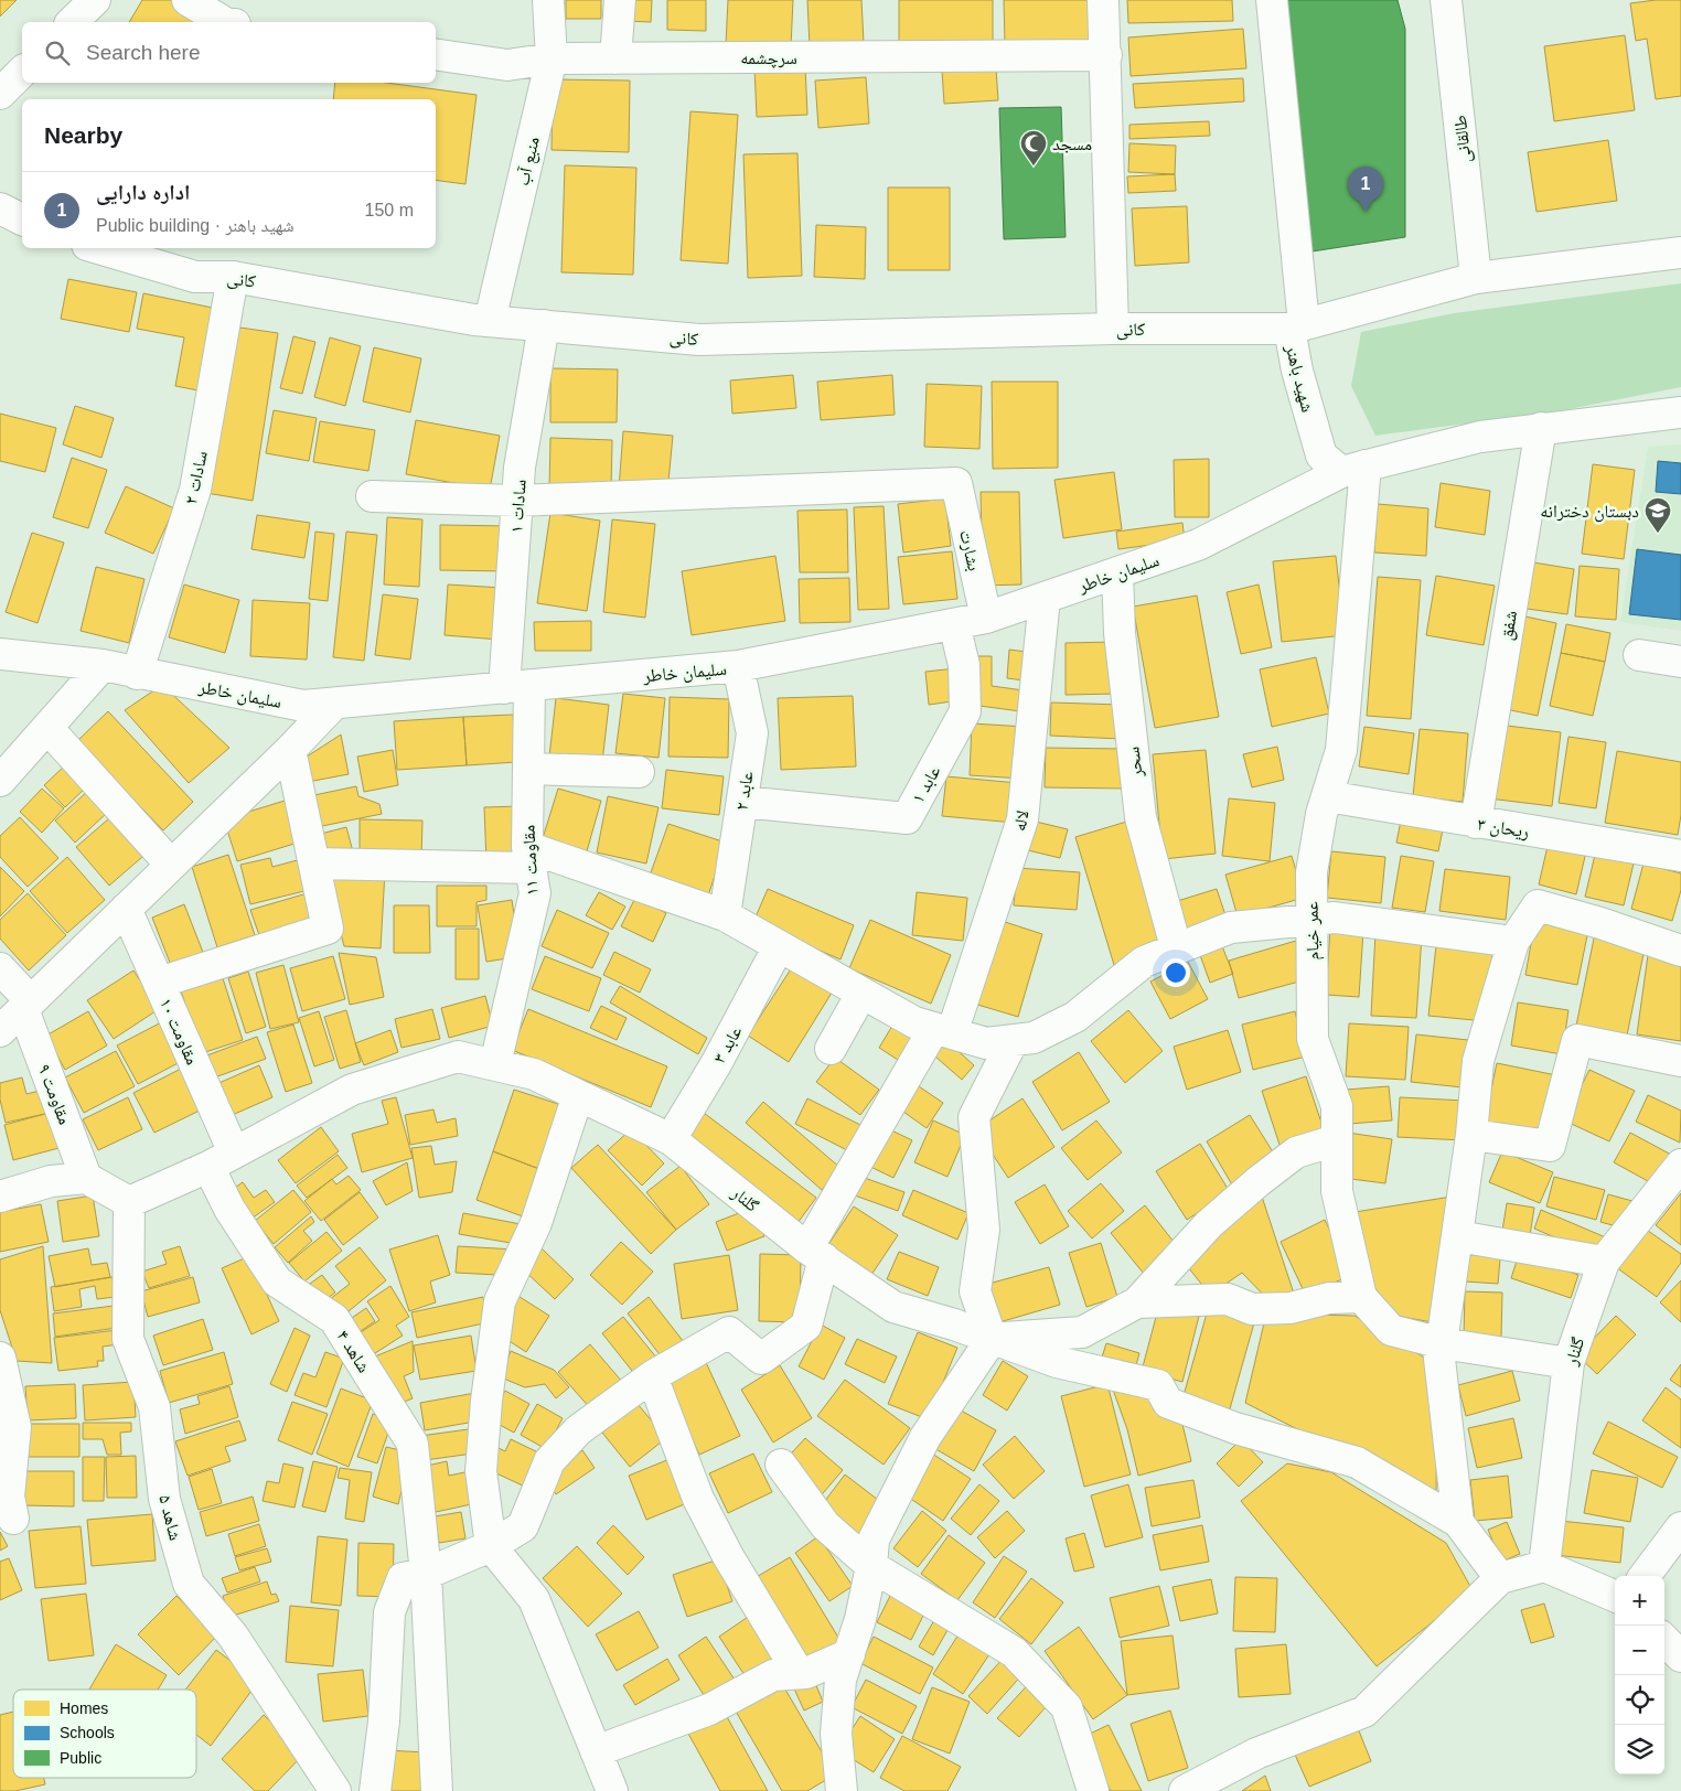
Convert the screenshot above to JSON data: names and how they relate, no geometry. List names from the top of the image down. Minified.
{"streets":{"street":["سرچشمه","طالقانی","منبع آب","کانی","شهید باهنر","سادات ۲","سادات ۱","بشارت","سلیمان خاطر","شفق","سحر","عابد ۱","عابد ۲","لاله","ریحان ۳","مقاومت ۱۱","عمر خیام","مقاومت ۱۰","عابد ۳","مقاومت ۹","گلنار","شاهد ۴","شاهد ۵"]},"crossings":[["سرچشمه","منبع آب"],["طالقانی","شهید باهنر"],["منبع آب","کانی"],["کانی","شهید باهنر"],["کانی","سادات ۲"],["کانی","سادات ۱"],["شهید باهنر","سلیمان خاطر"],["شهید باهنر","عمر خیام"],["سادات ۲","سلیمان خاطر"],["سادات ۱","بشارت"],["سادات ۱","سلیمان خاطر"],["سادات ۱","مقاومت ۱۱"],["بشارت","سلیمان خاطر"],["سلیمان خاطر","سحر"],["سلیمان خاطر","عابد ۱"],["سلیمان خاطر","عابد ۲"],["سلیمان خاطر","لاله"],["سلیمان خاطر","مقاومت ۱۱"],["سلیمان خاطر","عمر خیام"],["شفق","ریحان ۳"],["عابد ۱","عابد ۲"],["لاله","گلنار"],["ریحان ۳","عمر خیام"],["مقاومت ۱۱","گلنار"],["عمر خیام","گلنار"],["مقاومت ۱۰","گلنار"],["مقاومت ۱۰","شاهد ۴"],["عابد ۳","گلنار"],["گلنار","شاهد ۴"],["گلنار","شاهد ۵"]],"places":{"mosque":["مسجد"],"school or university":["دبستان دخترانه"]},"legend":["Homes","Schools","Public"],"page":{"search":"Search here","heading":"Nearby","pins":"1","list":[{"mark":"1","name":"اداره دارایی","note":"Public building · شهید باهنر","value":"150 m"}],"map_buttons":["+","−"]}}
